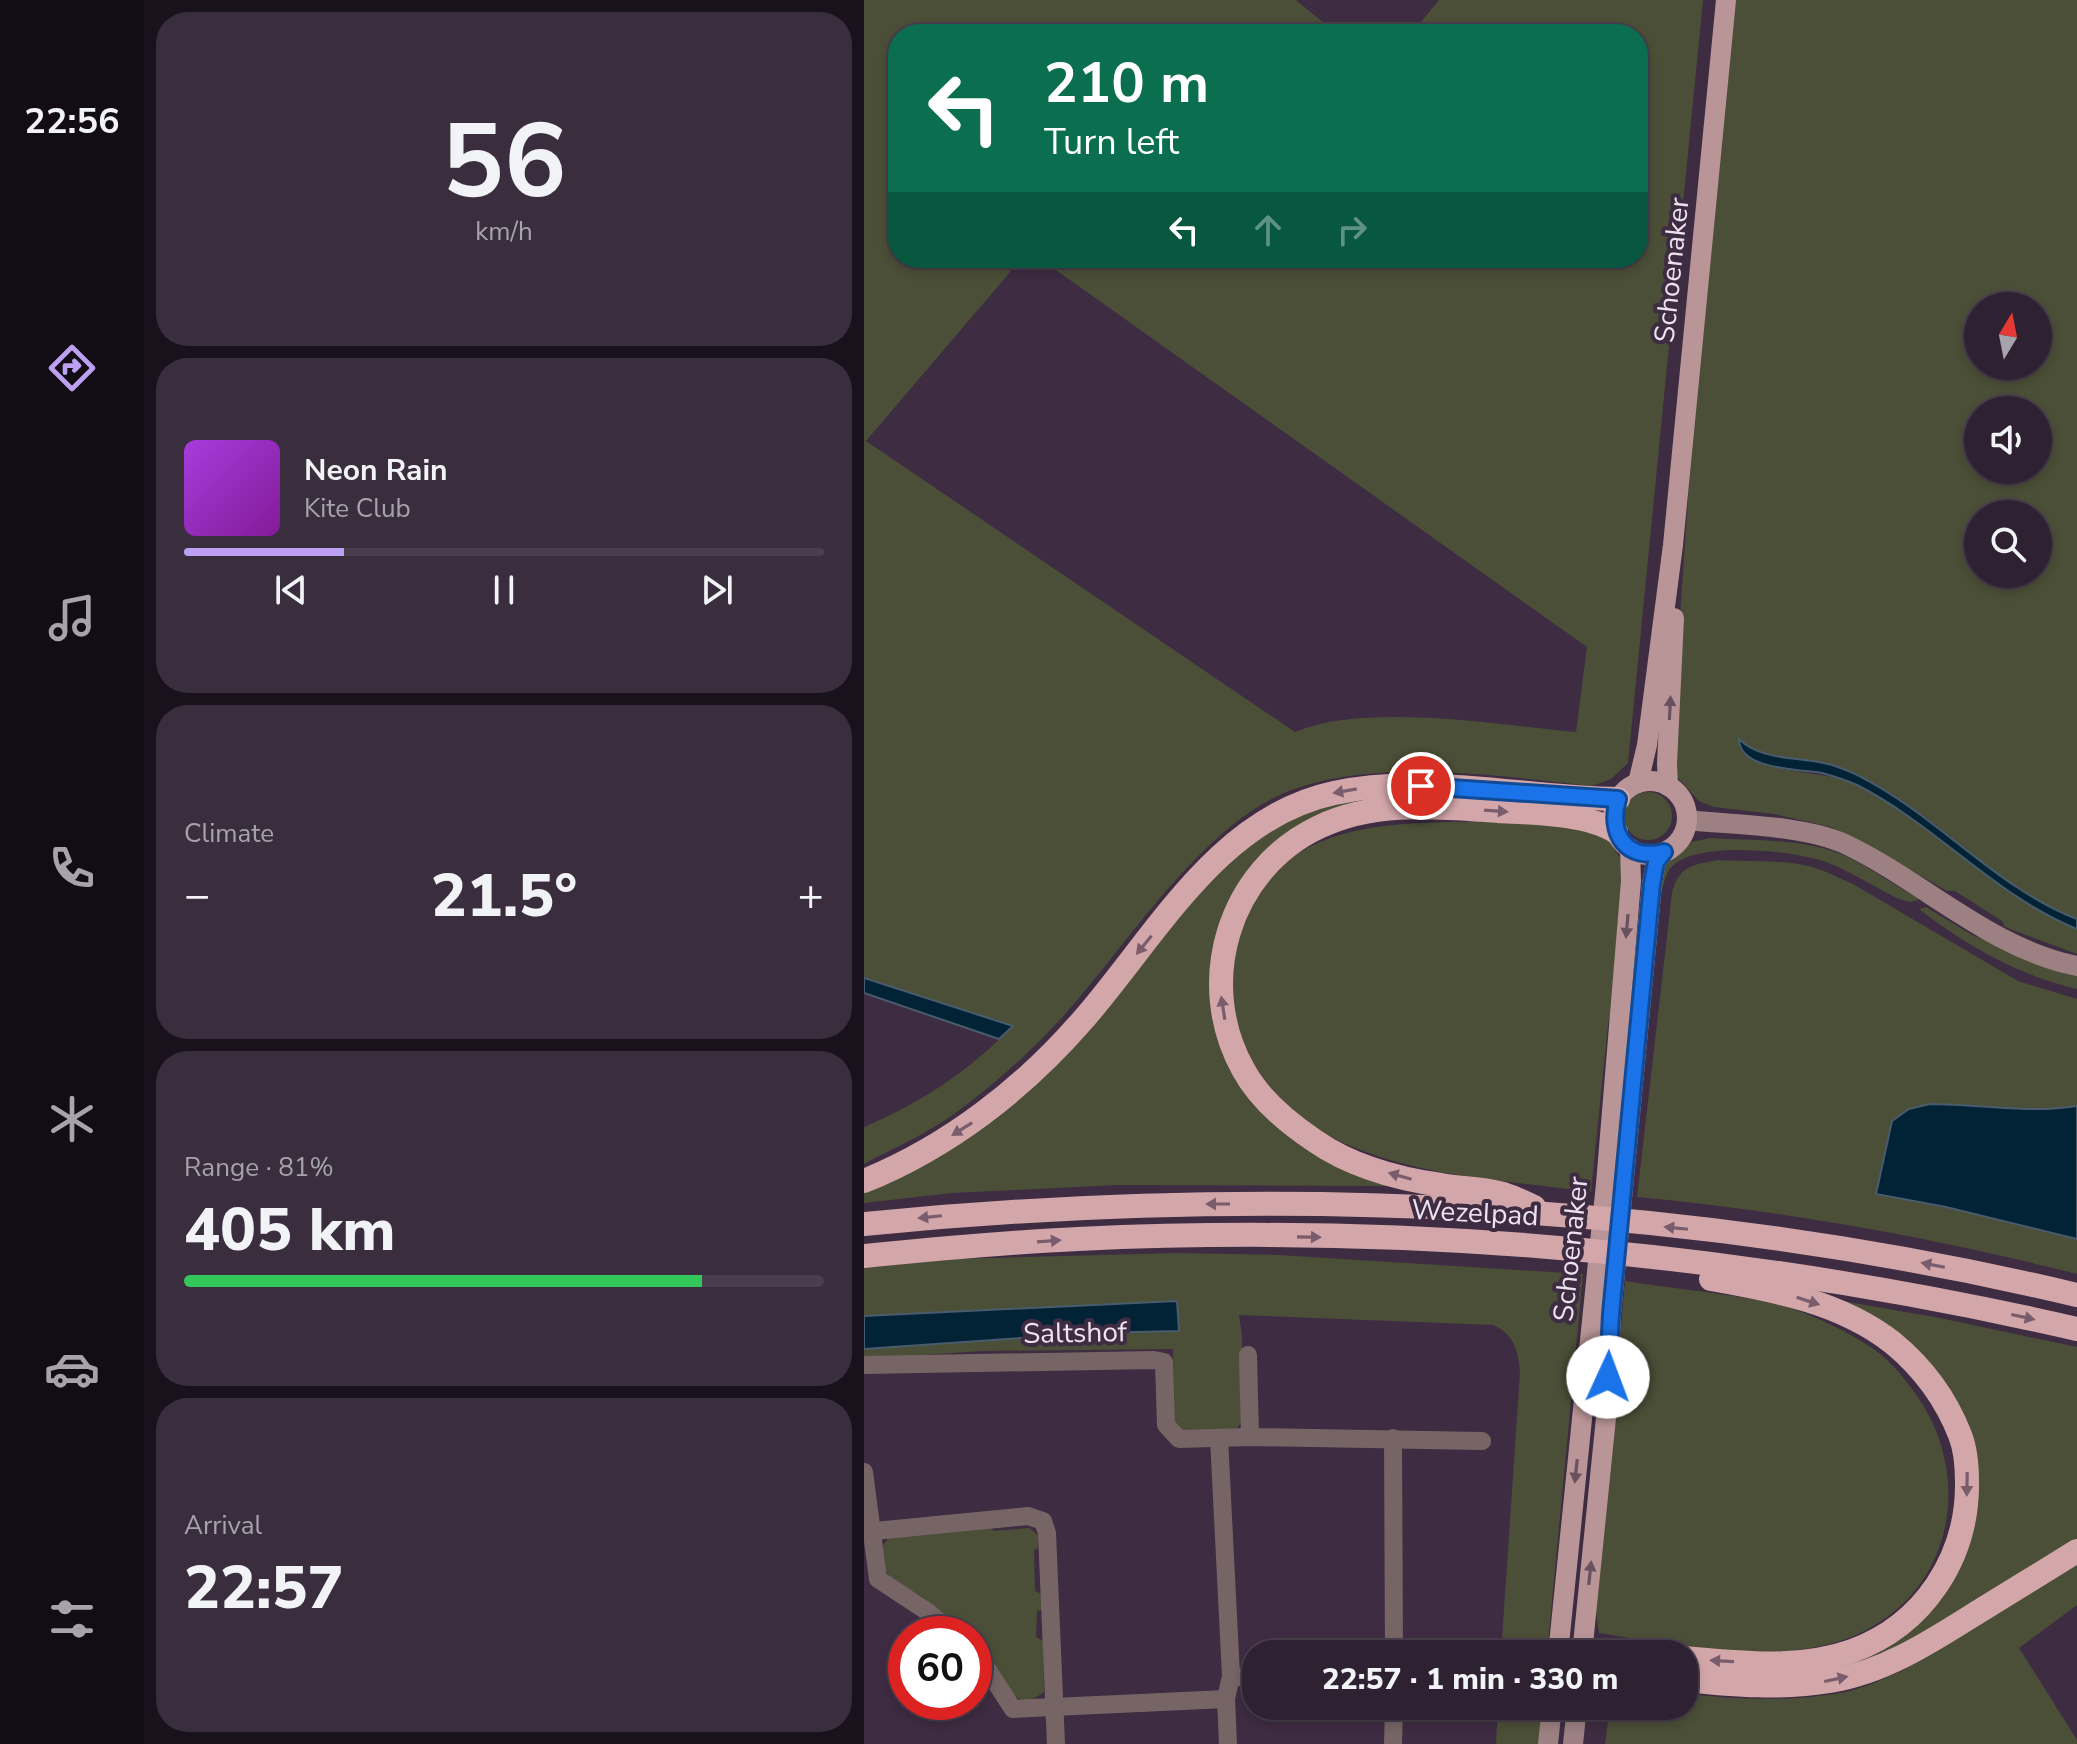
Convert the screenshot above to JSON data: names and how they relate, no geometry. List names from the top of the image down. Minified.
{"streets":{"highway":["Wezelpad"],"main road":["Schoenaker"],"street":["Saltshof"]},"north":"top","page":{"tabs":"22:56","tile":[["56","km/h"],"Climate",["Range · 81%","405 km"],["Arrival","22:57"]],"turn":["210 m","Turn left"],"song":["Neon Rain","Kite Club"],"heat":["−","21.5°","+"],"limit":"60","trip":"22:57 · 1 min · 330 m"}}
